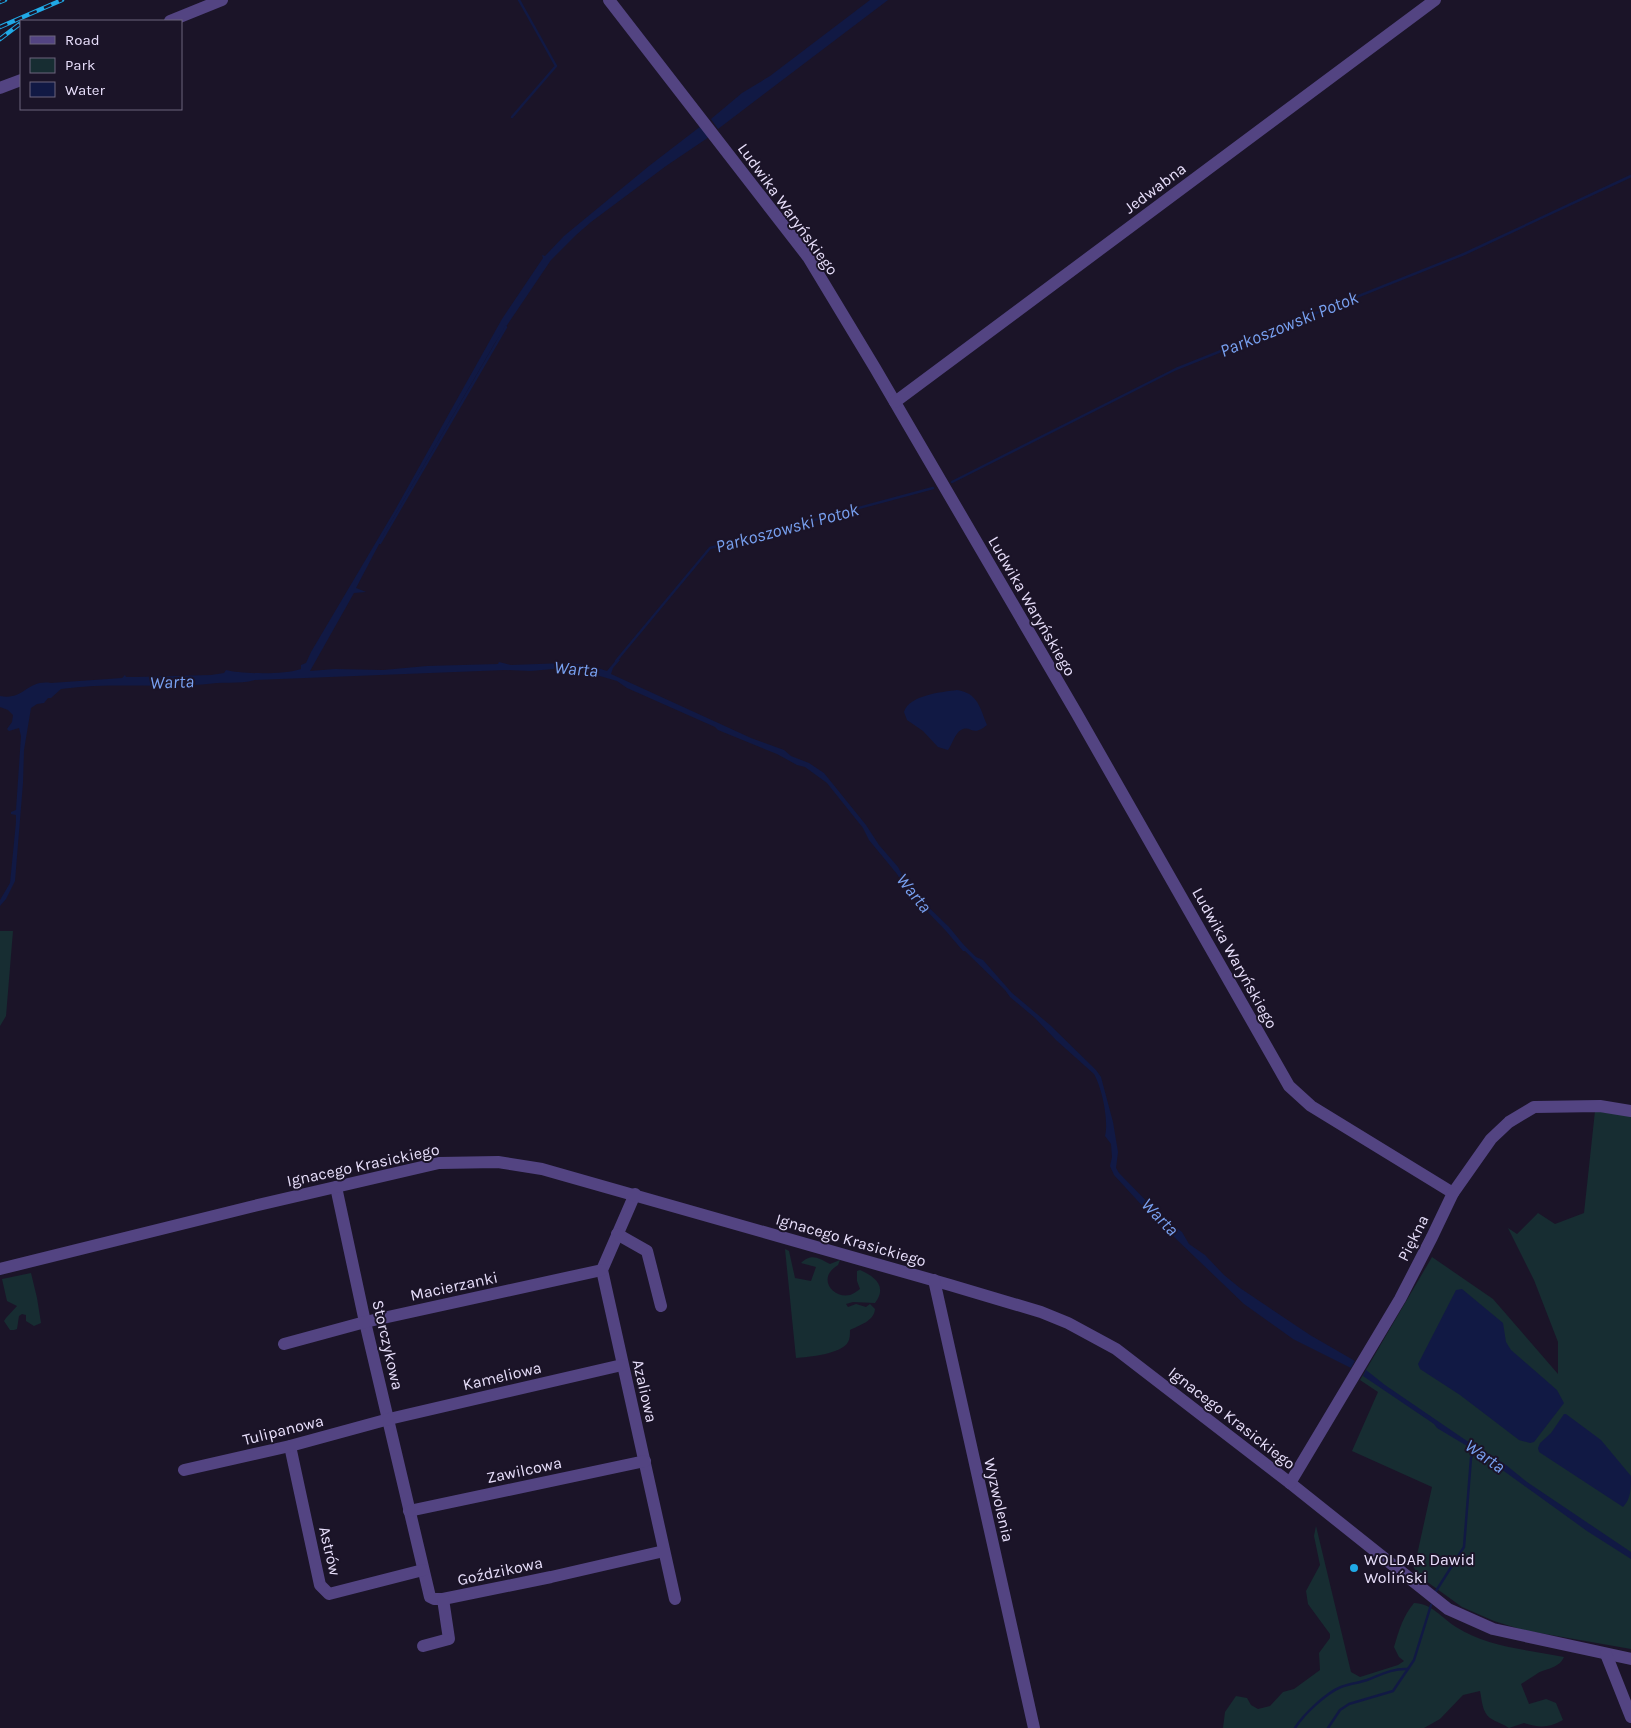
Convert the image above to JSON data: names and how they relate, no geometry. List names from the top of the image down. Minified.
{"streets":{"street":["Jedwabna","Ludwika Waryńskiego","Ignacego Krasickiego","Piękna","Macierzanki","Storczykowa","Kameliowa","Azaliowa","Tulipanowa","Zawilcowa","Wyzwolenia","Astrów","Goździkowa"]},"crossings":[["Jedwabna","Ludwika Waryńskiego"],["Ludwika Waryńskiego","Piękna"],["Ignacego Krasickiego","Piękna"],["Ignacego Krasickiego","Storczykowa"],["Ignacego Krasickiego","Wyzwolenia"],["Macierzanki","Storczykowa"],["Macierzanki","Azaliowa"],["Storczykowa","Kameliowa"],["Storczykowa","Tulipanowa"],["Storczykowa","Zawilcowa"],["Storczykowa","Goździkowa"],["Kameliowa","Azaliowa"],["Kameliowa","Tulipanowa"],["Azaliowa","Zawilcowa"],["Azaliowa","Goździkowa"],["Tulipanowa","Astrów"],["Zawilcowa","Goździkowa"],["Astrów","Goździkowa"]],"water":["Parkoszowski Potok","Warta"],"places":["WOLDAR Dawid Woliński"],"legend":["Road","Park","Water"]}
